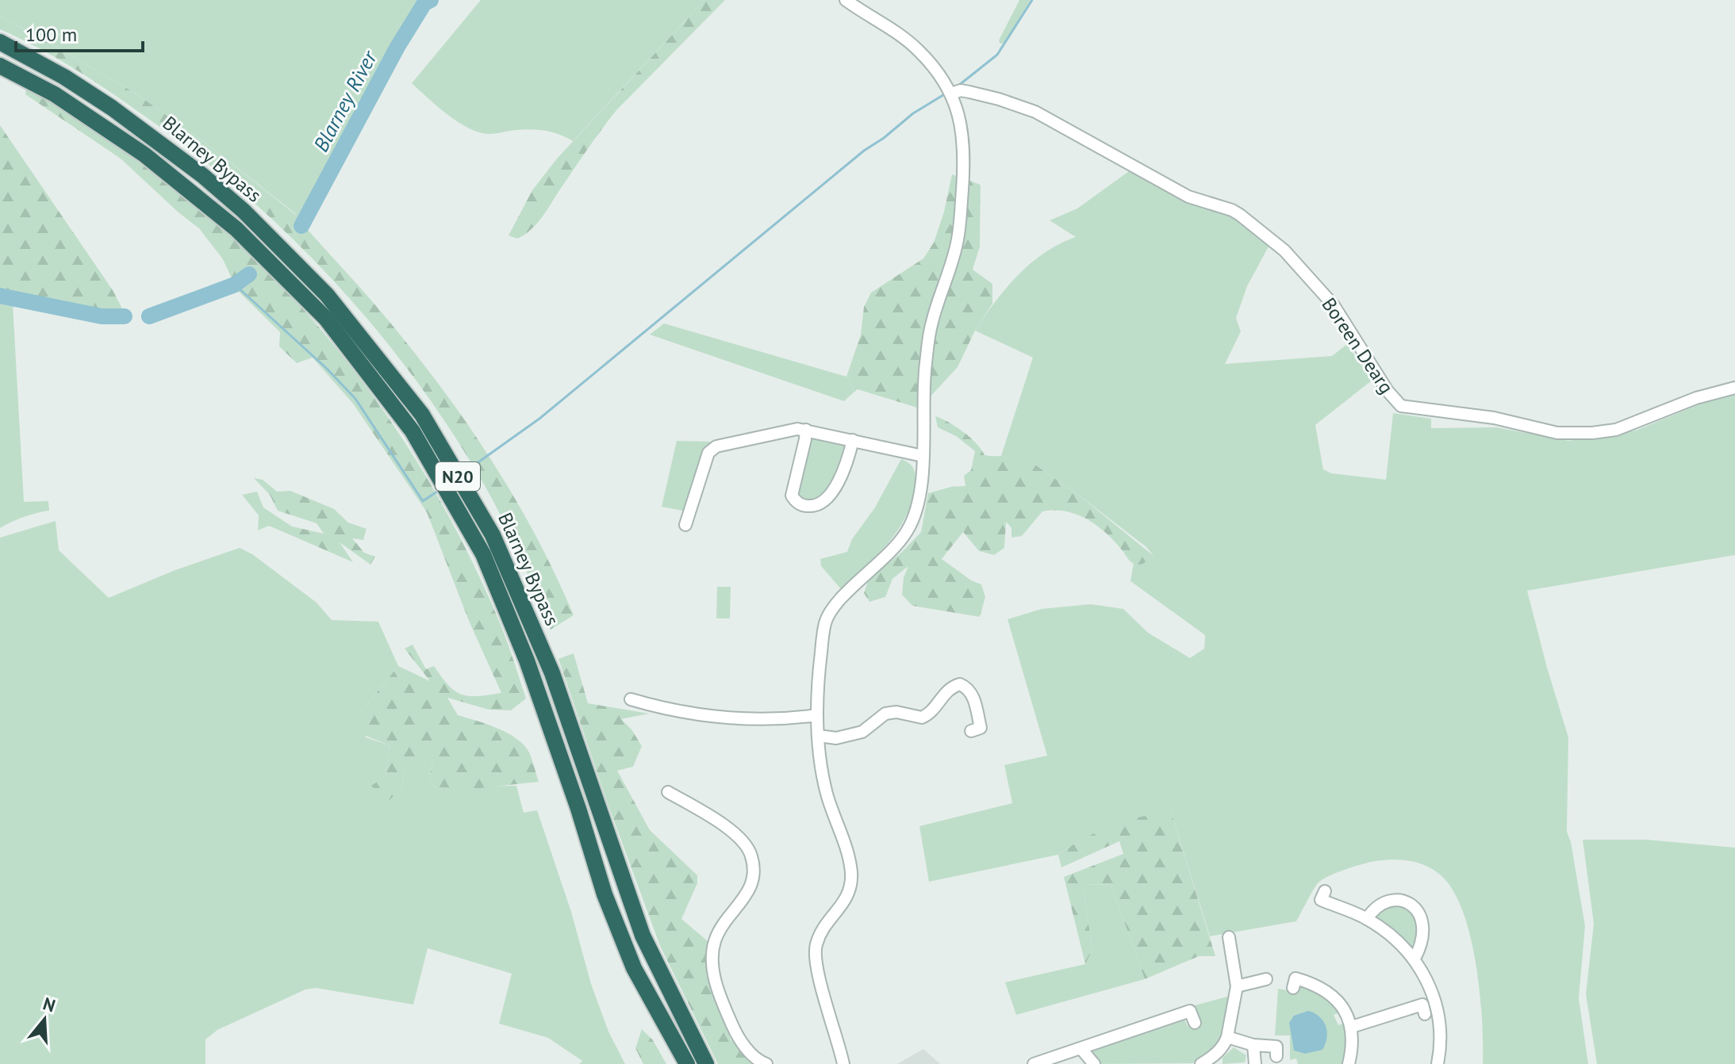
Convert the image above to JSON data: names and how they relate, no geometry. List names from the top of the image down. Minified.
{"streets":{"highway":["Blarney Bypass","N20"],"street":["Boreen Dearg"]},"crossings":[["Blarney Bypass","N20"]],"water":["Blarney River"],"scale_bar":"100 m","north":"top"}
